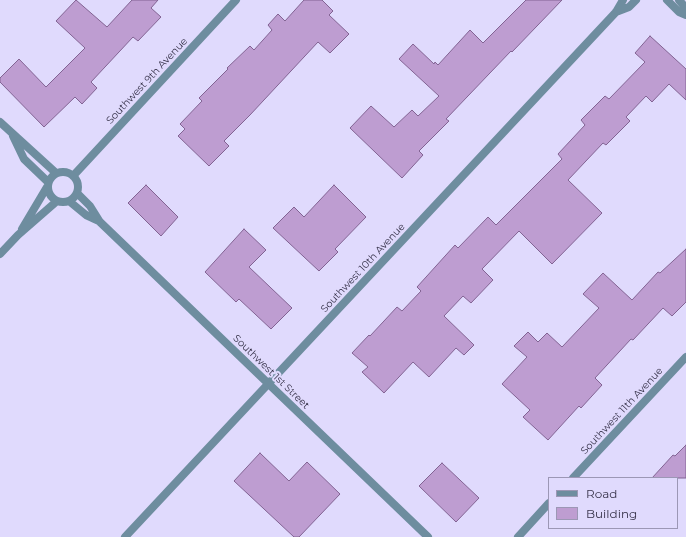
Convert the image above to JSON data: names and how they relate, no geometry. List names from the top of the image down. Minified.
{"streets":{"street":["Southwest 9th Avenue","Southwest 10th Avenue","Southwest 1st Street","Southwest 11th Avenue"]},"crossings":[["Southwest 9th Avenue","Southwest 1st Street"],["Southwest 10th Avenue","Southwest 1st Street"]],"legend":["Road","Building"]}
